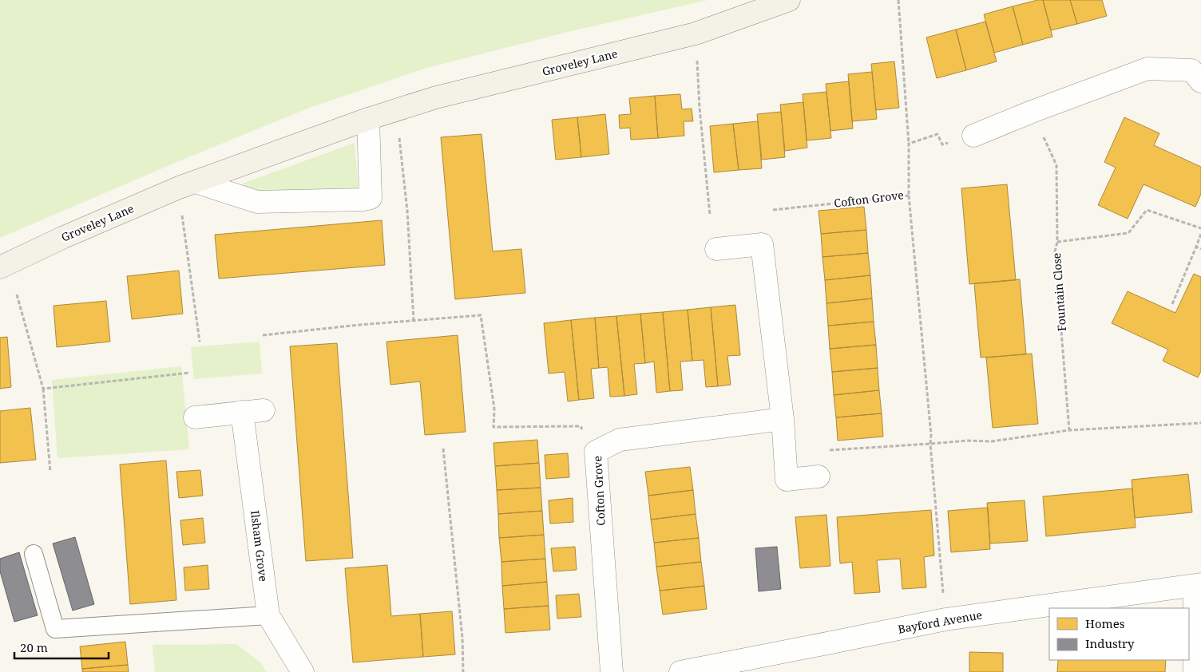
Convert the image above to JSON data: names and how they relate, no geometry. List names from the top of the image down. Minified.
{"streets":{"main road":["Groveley Lane"],"street":["Cofton Grove","Ilsham Grove","Bayford Avenue"],"path":["Fountain Close"]},"legend":["Homes","Industry"],"scale_bar":"20 m"}
